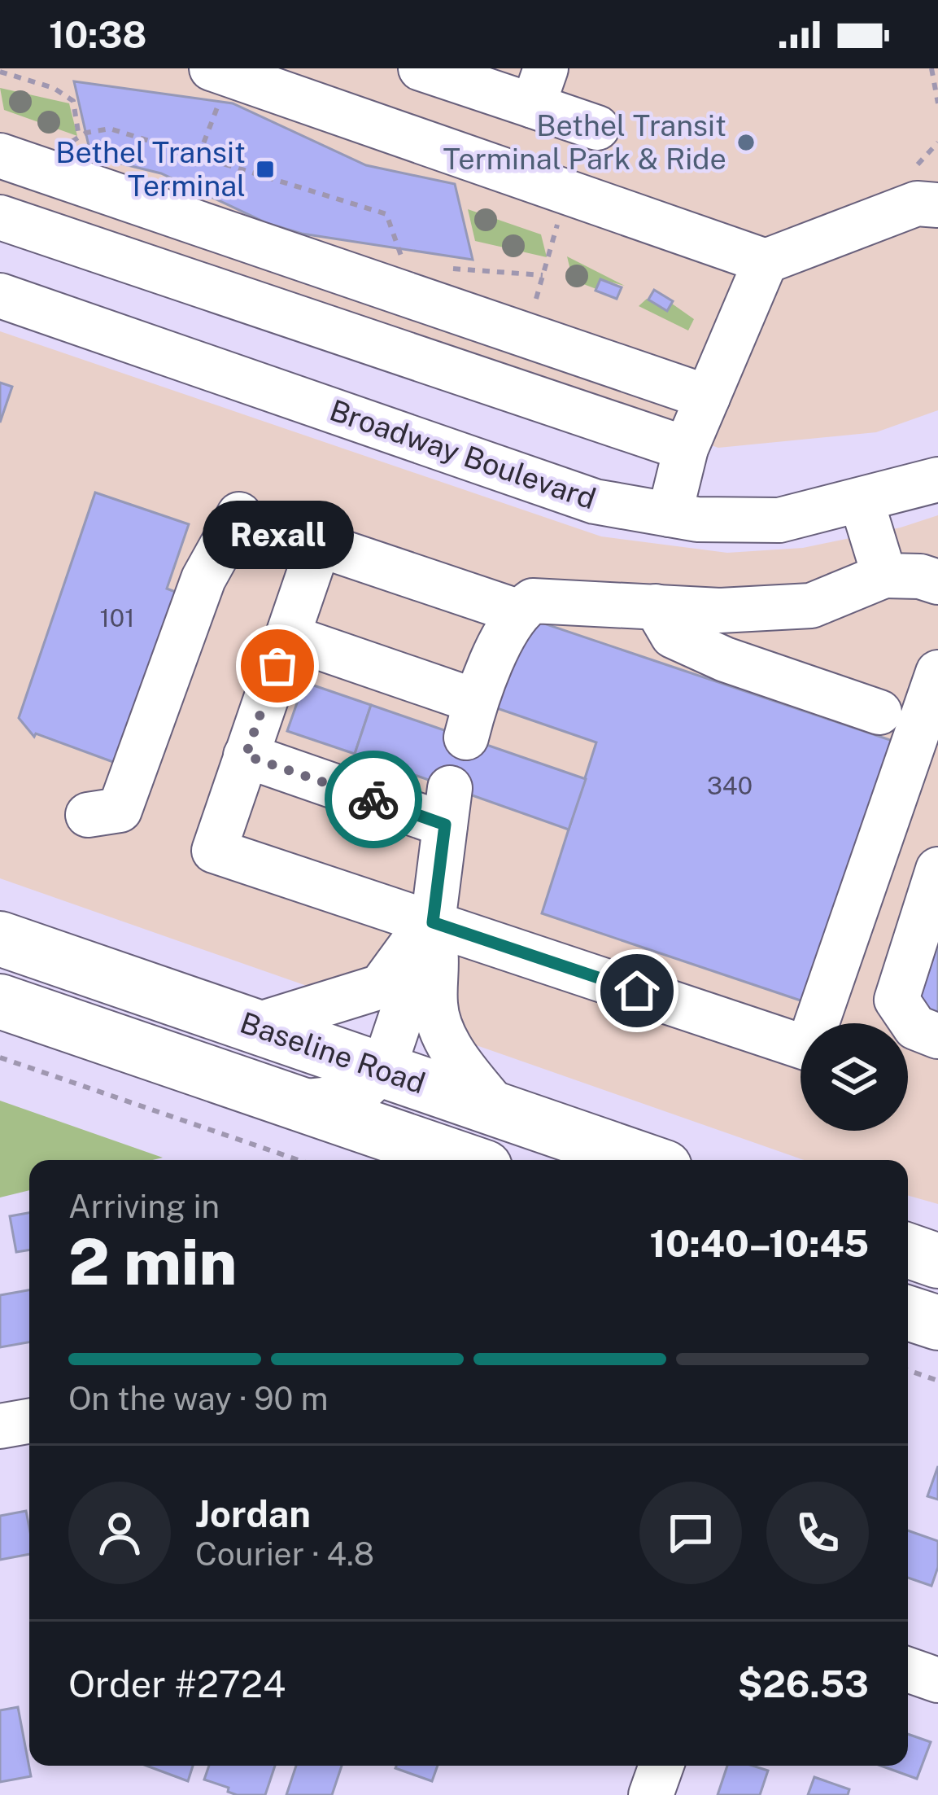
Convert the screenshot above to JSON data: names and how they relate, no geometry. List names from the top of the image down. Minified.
{"streets":{"main road":["Baseline Road"],"street":["Broadway Boulevard"]},"places":{"other":["Bethel Transit Terminal Park & Ride","Rexall"],"transit":["Bethel Transit Terminal"]},"house_numbers":["101","340"],"page":{"status":"10:38","bubble":"Rexall","heading":["2 min","Arriving in","10:40–10:45"],"panel":["Jordan","Courier · 4.8","Order #2724","$26.53"],"bar":"On the way · 90 m"}}
